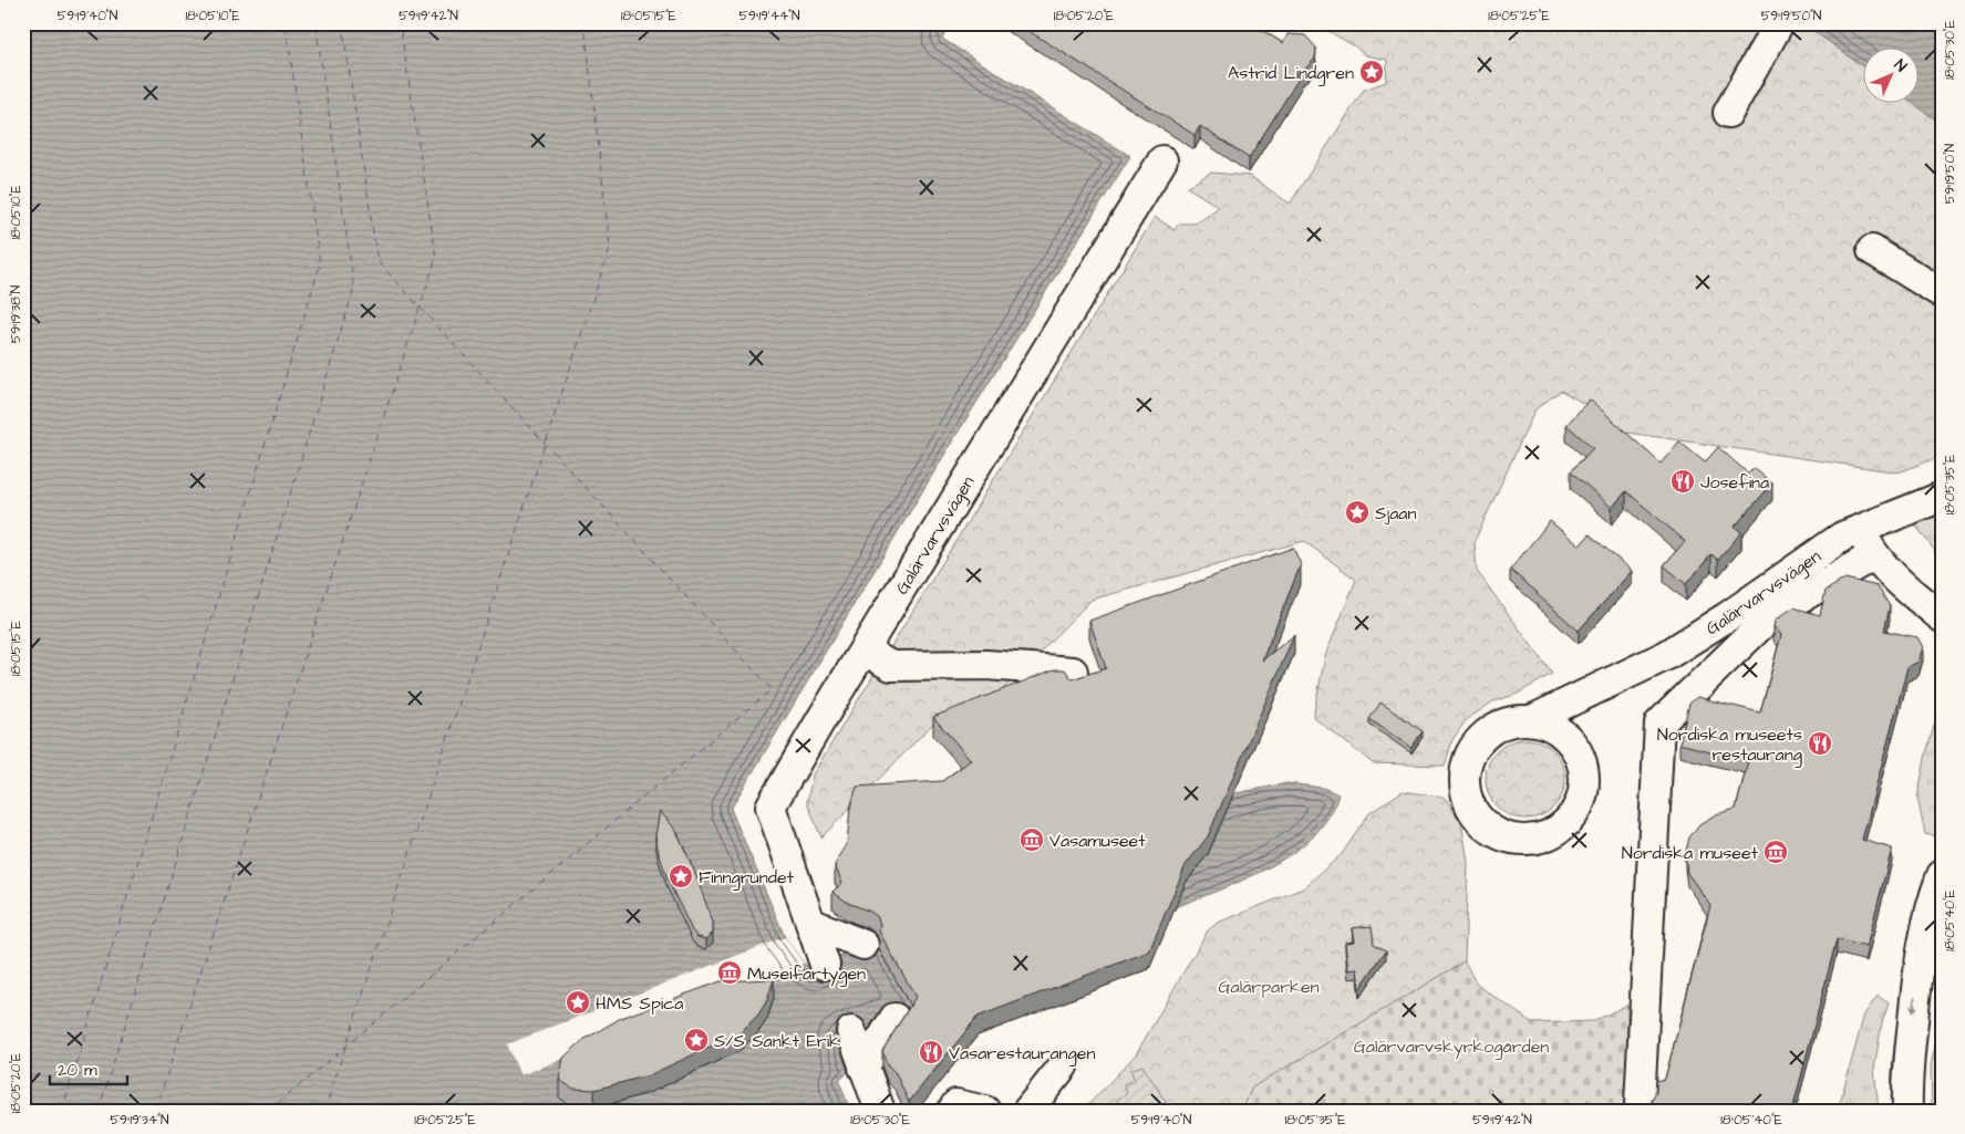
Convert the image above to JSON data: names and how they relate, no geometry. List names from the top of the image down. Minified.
{"streets":{"street":["Galärvarvsvägen"]},"parks":["Galärparken","Galärvarvskyrkogården"],"places":{"place":["Astrid Lindgren","Sjaan","Finngrundet","HMS Spica","S/S Sankt Erik"],"restaurant":["Josefina","Nordiska museets restaurang","Vasarestaurangen"],"museum":["Vasamuseet","Nordiska museet","Museifartygen"]},"scale_bar":"20 m","north":"top right","coordinates":["59°19'40\"N","18°05'10\"E","59°19'42\"N","18°05'15\"E","59°19'44\"N","18°05'20\"E","18°05'25\"E","59°19'50\"N","18°05'30\"E","59°19'38\"N","18°05'35\"E","18°05'40\"E","59°19'34\"N"]}
